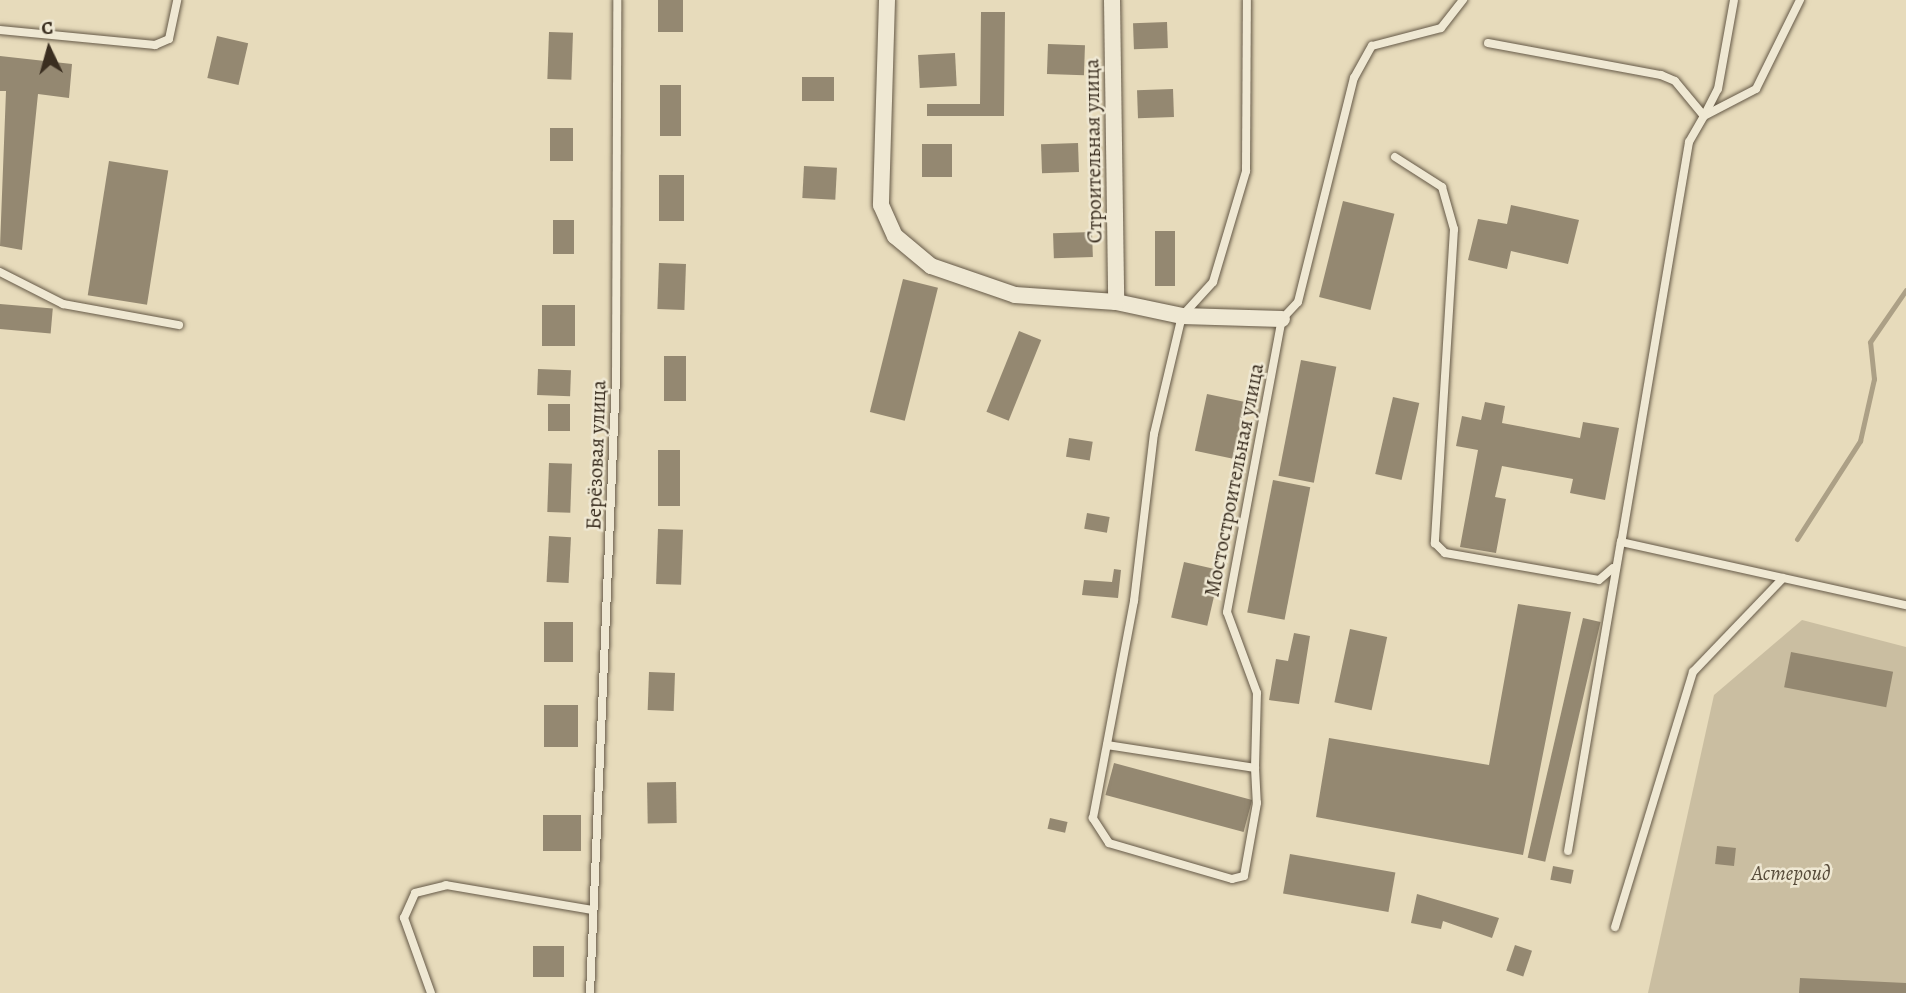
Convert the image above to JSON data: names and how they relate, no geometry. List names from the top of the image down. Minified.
{"streets":{"street":["Строительная улица"],"lane":["Берёзовая улица","Мостостроительная улица"]},"parks":["Астероид"],"north":"top"}
